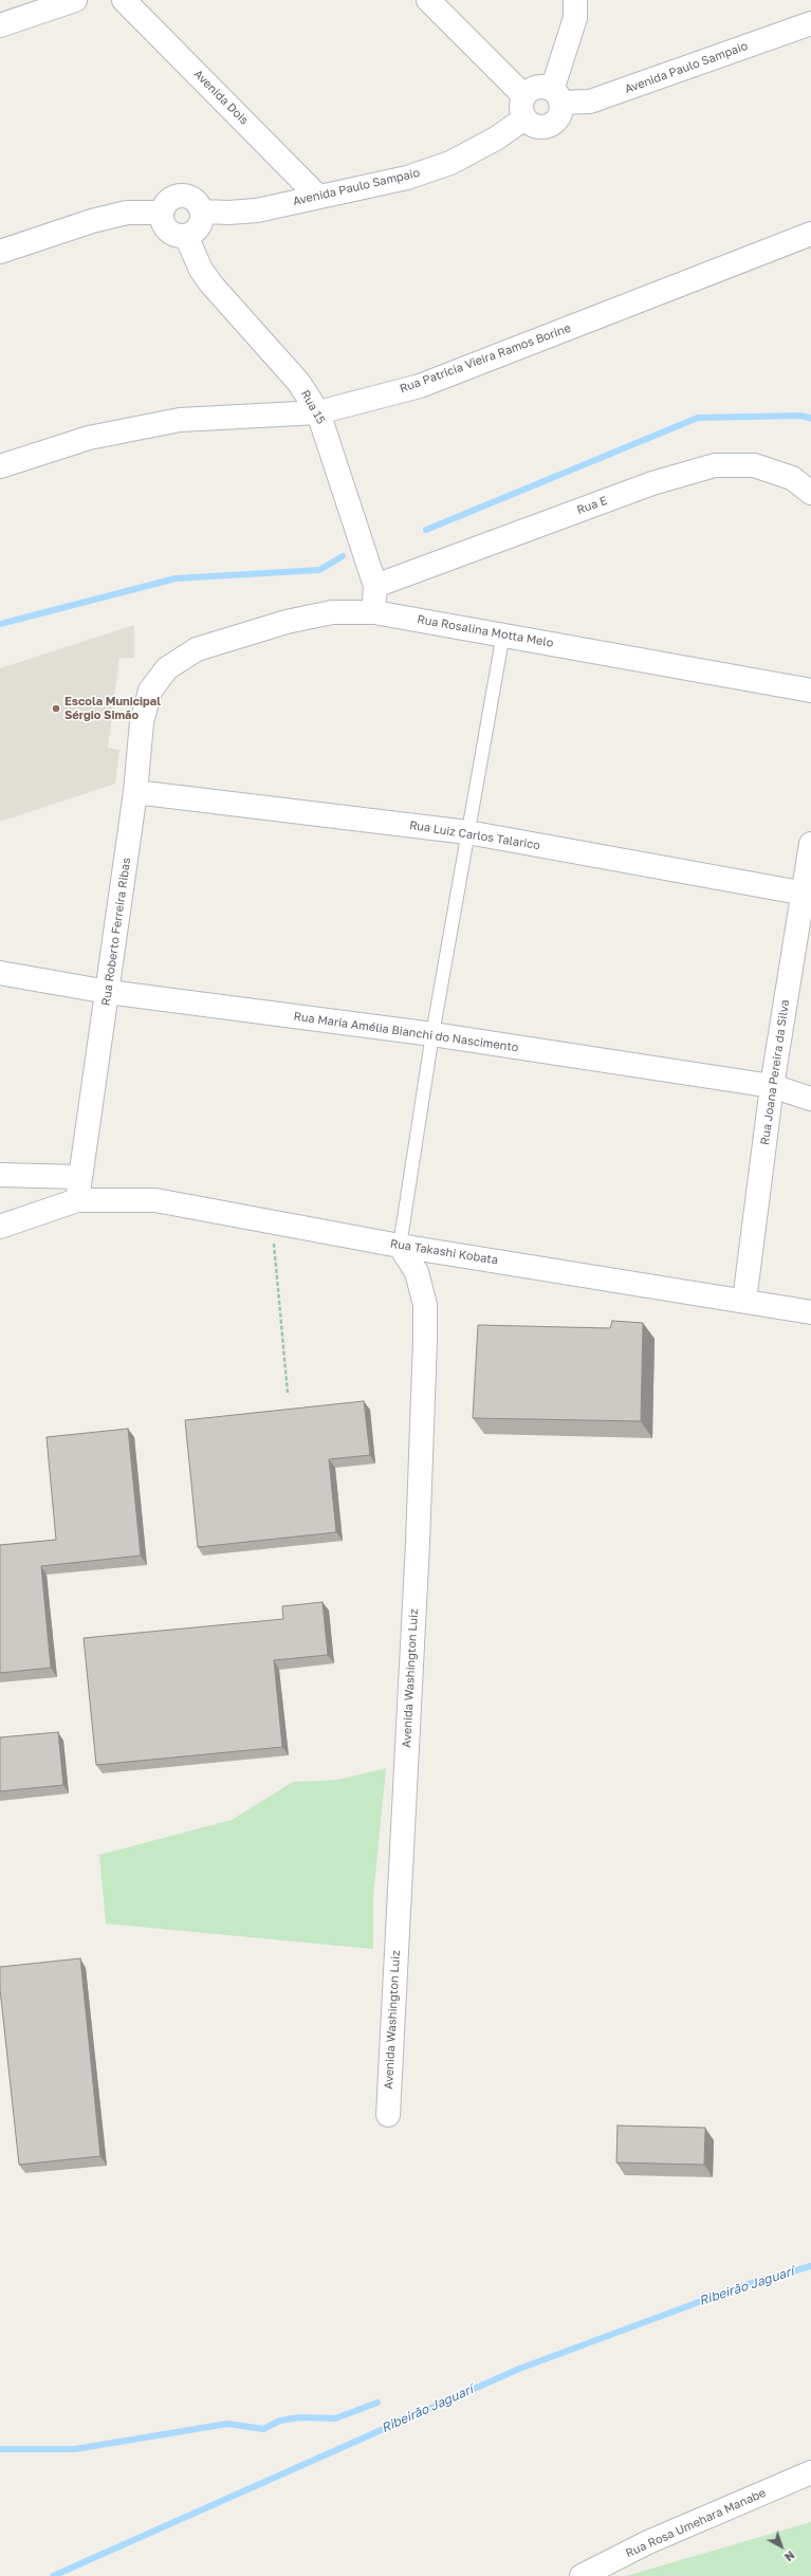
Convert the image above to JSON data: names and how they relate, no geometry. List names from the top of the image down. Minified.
{"streets":{"street":["Avenida Paulo Sampaio","Avenida Dois","Rua Patricia Vieira Ramos Borine","Rua 15","Rua E","Rua Rosalina Motta Melo","Rua Luiz Carlos Talarico","Rua Roberto Ferreira Ribas","Rua Maria Amélia Bianchi do Nascimento","Rua Joana Pereira da Silva","Rua Takashi Kobata","Avenida Washington Luiz","Rua Rosa Umehara Manabe"]},"crossings":[["Avenida Paulo Sampaio","Avenida Dois"],["Avenida Paulo Sampaio","Rua 15"],["Rua Patricia Vieira Ramos Borine","Rua 15"],["Rua 15","Rua E"],["Rua 15","Rua Rosalina Motta Melo"],["Rua Rosalina Motta Melo","Rua Roberto Ferreira Ribas"],["Rua Luiz Carlos Talarico","Rua Roberto Ferreira Ribas"],["Rua Luiz Carlos Talarico","Rua Joana Pereira da Silva"],["Rua Roberto Ferreira Ribas","Rua Maria Amélia Bianchi do Nascimento"],["Rua Roberto Ferreira Ribas","Rua Takashi Kobata"],["Rua Maria Amélia Bianchi do Nascimento","Rua Joana Pereira da Silva"],["Rua Joana Pereira da Silva","Rua Takashi Kobata"],["Rua Takashi Kobata","Avenida Washington Luiz"]],"water":["Ribeirão Jaguarí"],"places":["Escola Municipal Sérgio Simão"],"north":"bottom right"}
